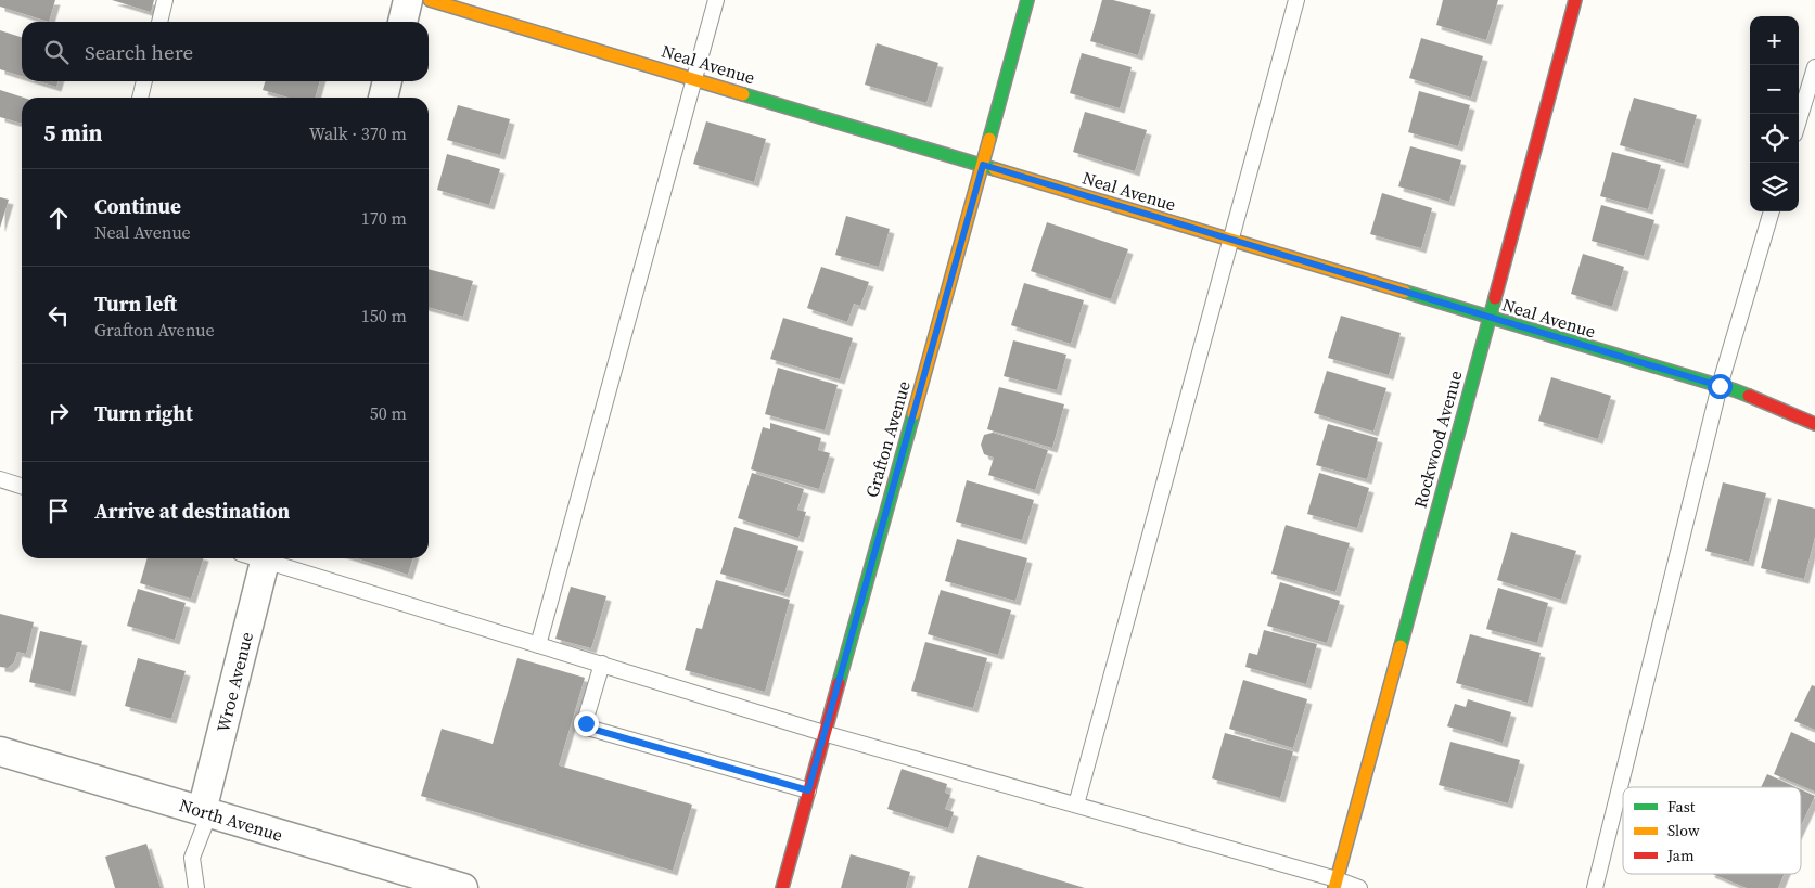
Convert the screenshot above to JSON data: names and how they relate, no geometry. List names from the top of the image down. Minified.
{"streets":{"street":["Neal Avenue","Grafton Avenue","Rockwood Avenue","Wroe Avenue","North Avenue"]},"crossings":[["Neal Avenue","Grafton Avenue"],["Neal Avenue","Rockwood Avenue"],["Wroe Avenue","North Avenue"]],"legend":["Fast","Slow","Jam"],"page":{"map_buttons":["+","−"],"search":"Search here","heading":["5 min","Walk · 370 m"],"list":[["Continue","Neal Avenue","170 m"],["Turn left","Grafton Avenue","150 m"],["Turn right","50 m"],"Arrive at destination"]}}
